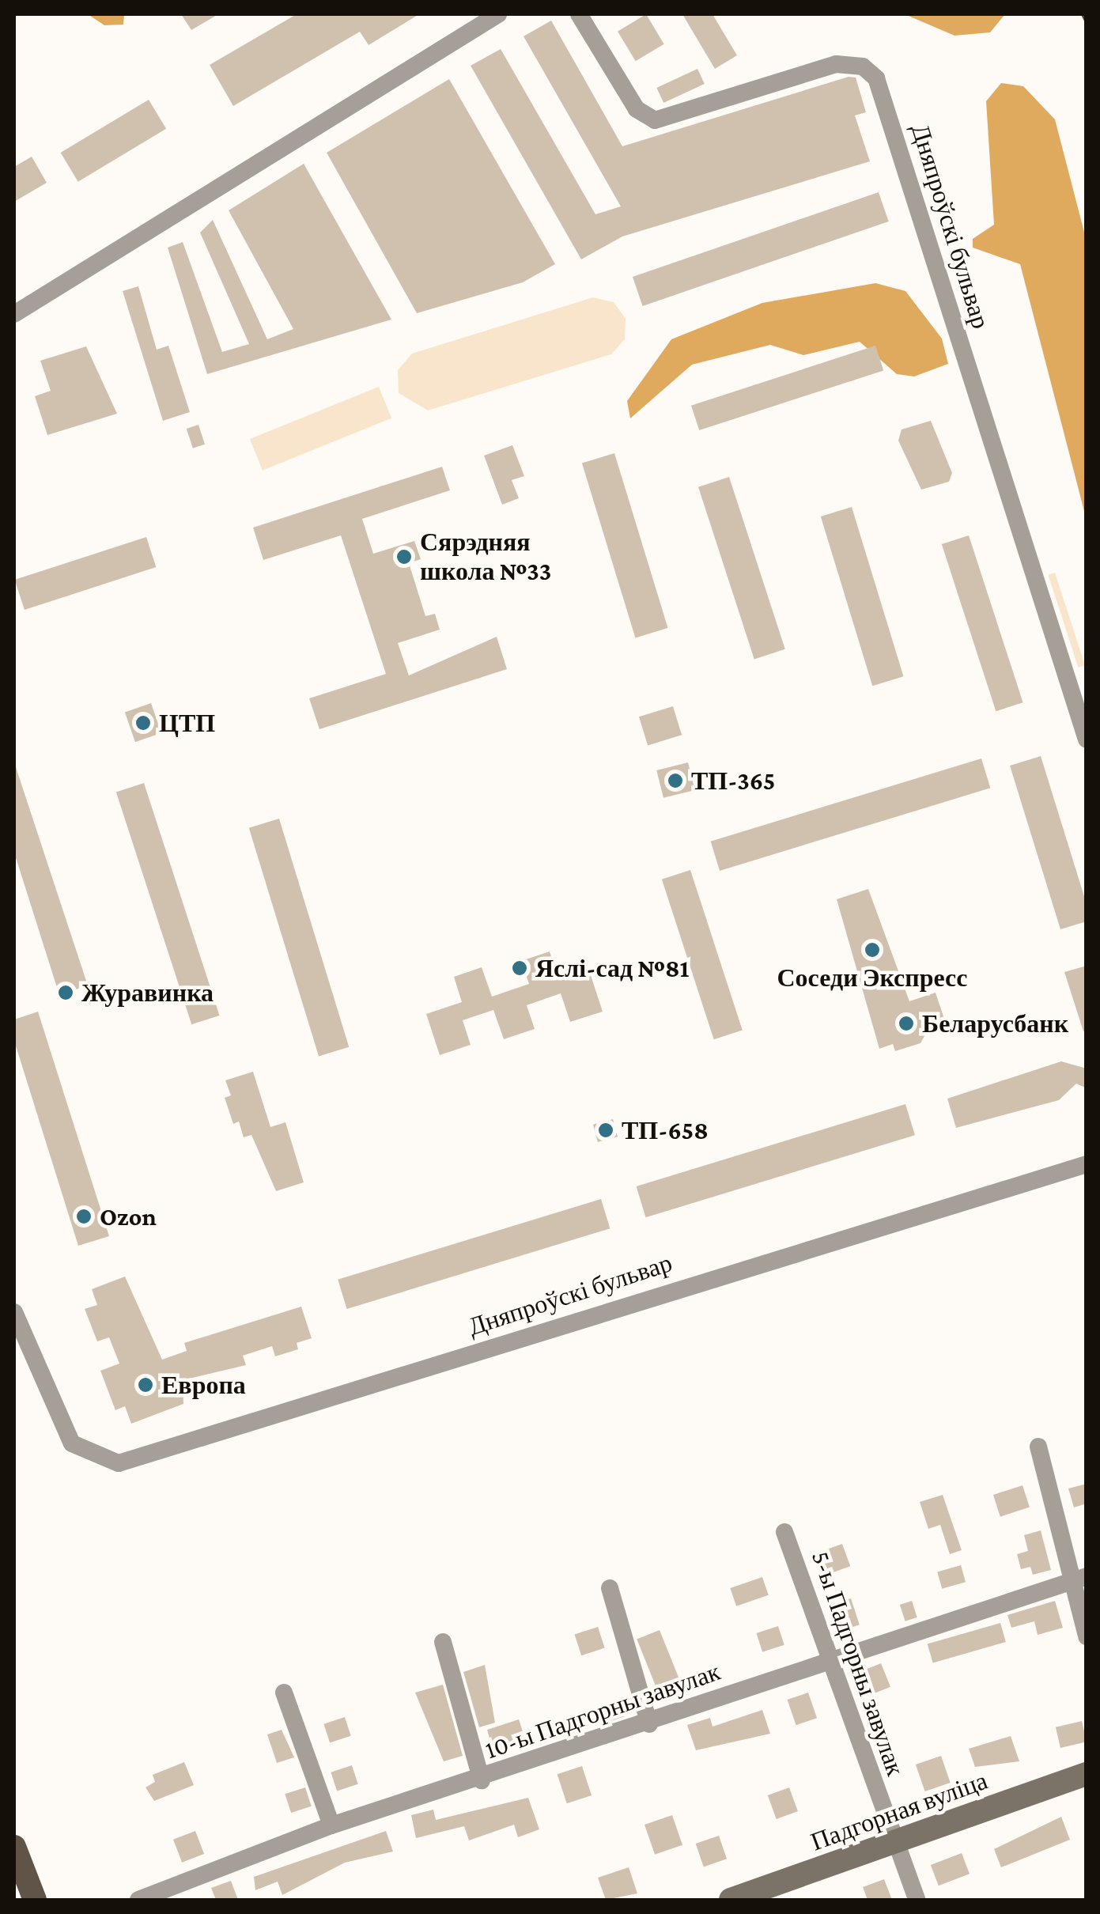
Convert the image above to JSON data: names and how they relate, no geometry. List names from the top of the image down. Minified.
{"streets":{"street":["Дняпроўскі бульвар","5-ы Падгорны завулак","10-ы Падгорны завулак","Падгорная вуліца"]},"crossings":[["5-ы Падгорны завулак","10-ы Падгорны завулак"],["5-ы Падгорны завулак","Падгорная вуліца"]],"places":["Сярэдняя школа №33","ЦТП","ТП-365","Соседи Экспресс","Яслі-сад №81","Журавинка","Беларусбанк","ТП-658","Ozon","Европа"]}
